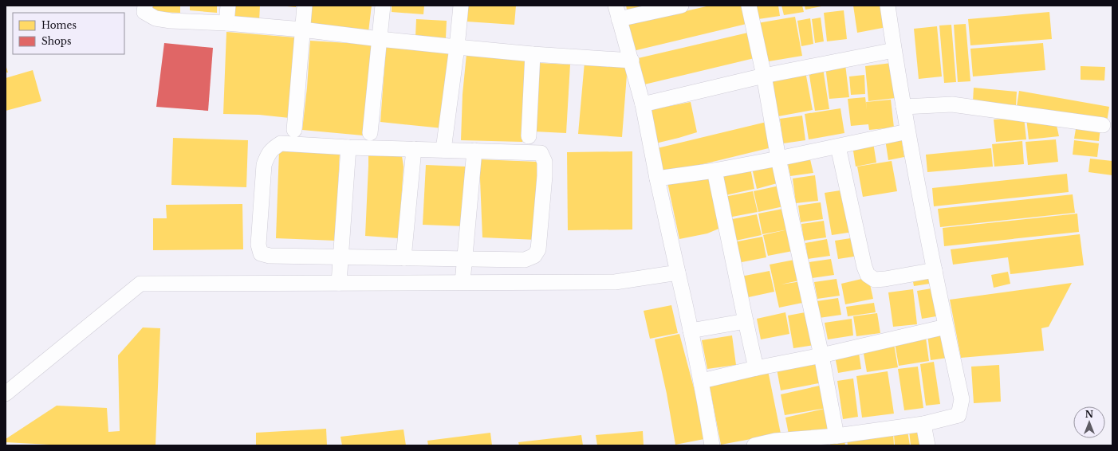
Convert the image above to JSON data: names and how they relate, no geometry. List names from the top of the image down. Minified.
{"legend":["Homes","Shops"],"north":"top"}
